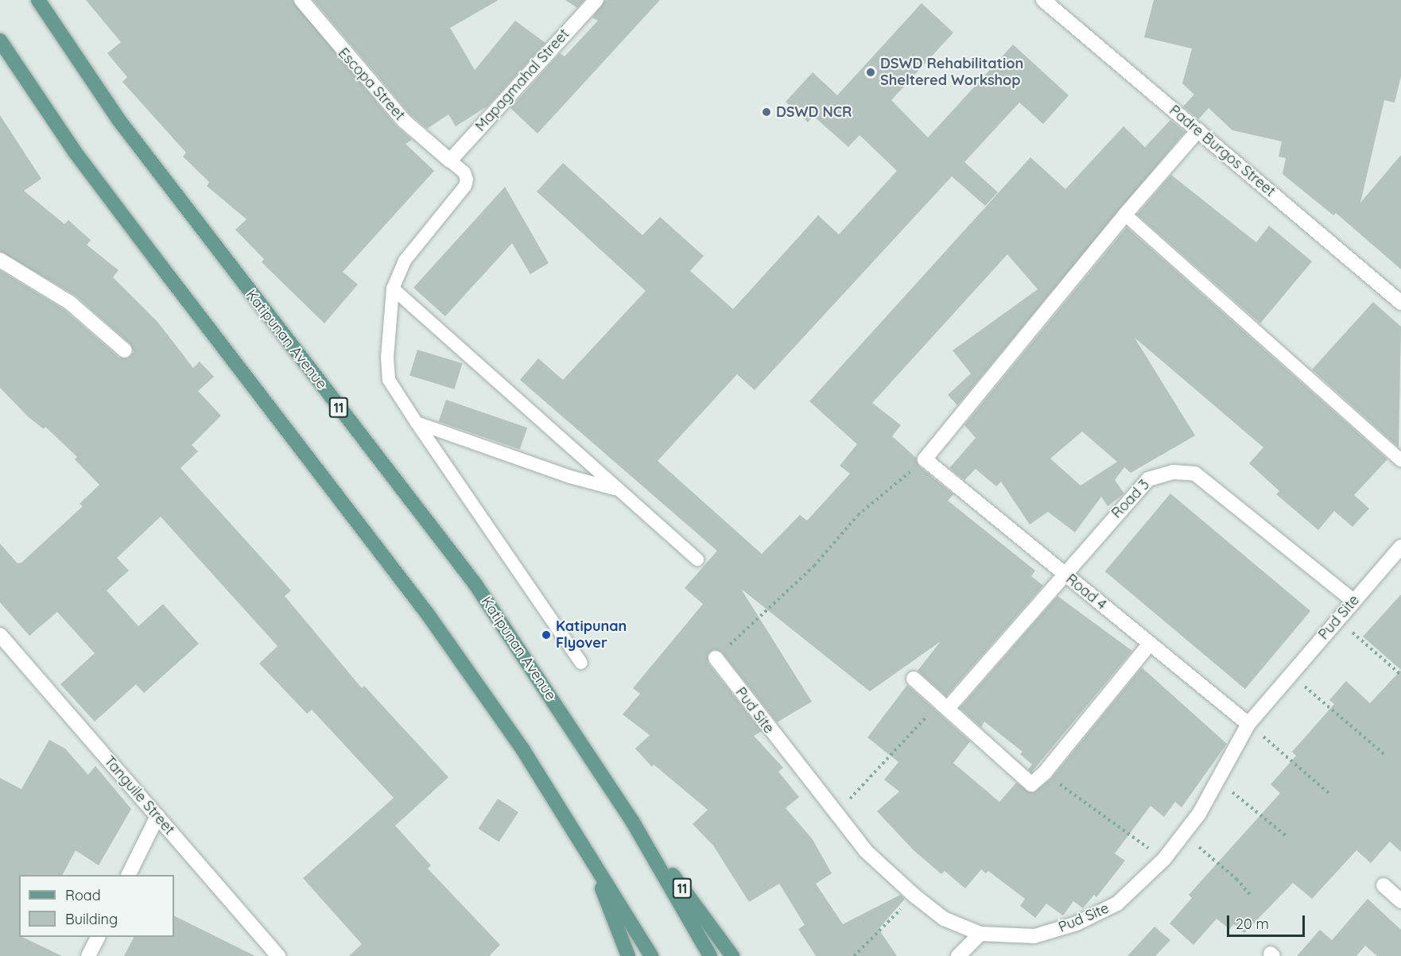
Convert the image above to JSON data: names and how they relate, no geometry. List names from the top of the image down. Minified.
{"streets":{"main road":["Katipunan Avenue","11"],"street":["Mapagmahal Street","Escopa Street","Padre Burgos Street","Road 3","Road 4","Pud Site","Tanguile Street"]},"crossings":[["Mapagmahal Street","Escopa Street"],["Road 3","Road 4"],["Road 3","Pud Site"],["Road 4","Pud Site"]],"places":["DSWD Rehabilitation Sheltered Workshop","DSWD NCR","Katipunan Flyover"],"legend":["Road","Building"],"scale_bar":"20 m"}
